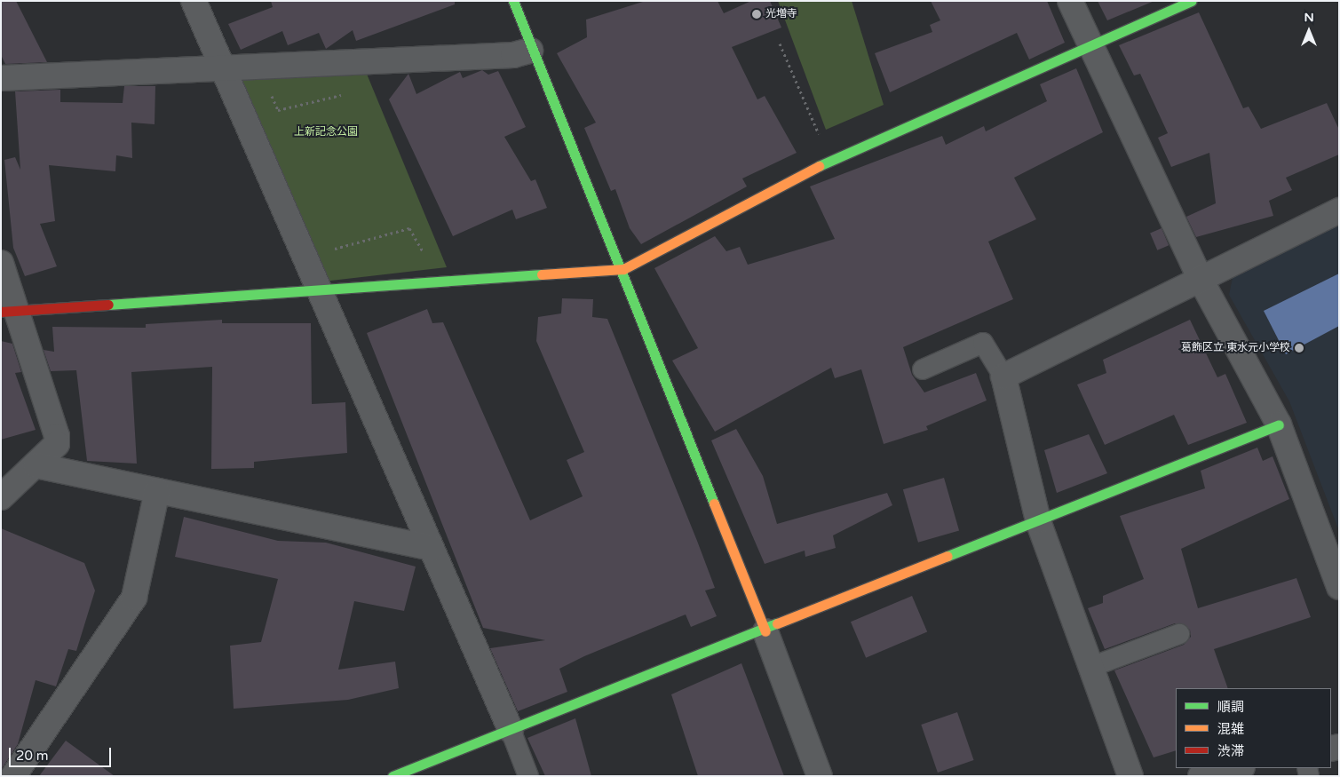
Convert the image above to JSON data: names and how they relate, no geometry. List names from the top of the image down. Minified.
{"parks":["上新記念公園"],"places":["光増寺","葛飾区立 東水元小学校"],"legend":["順調","混雑","渋滞"],"scale_bar":"20 m","north":"top"}
